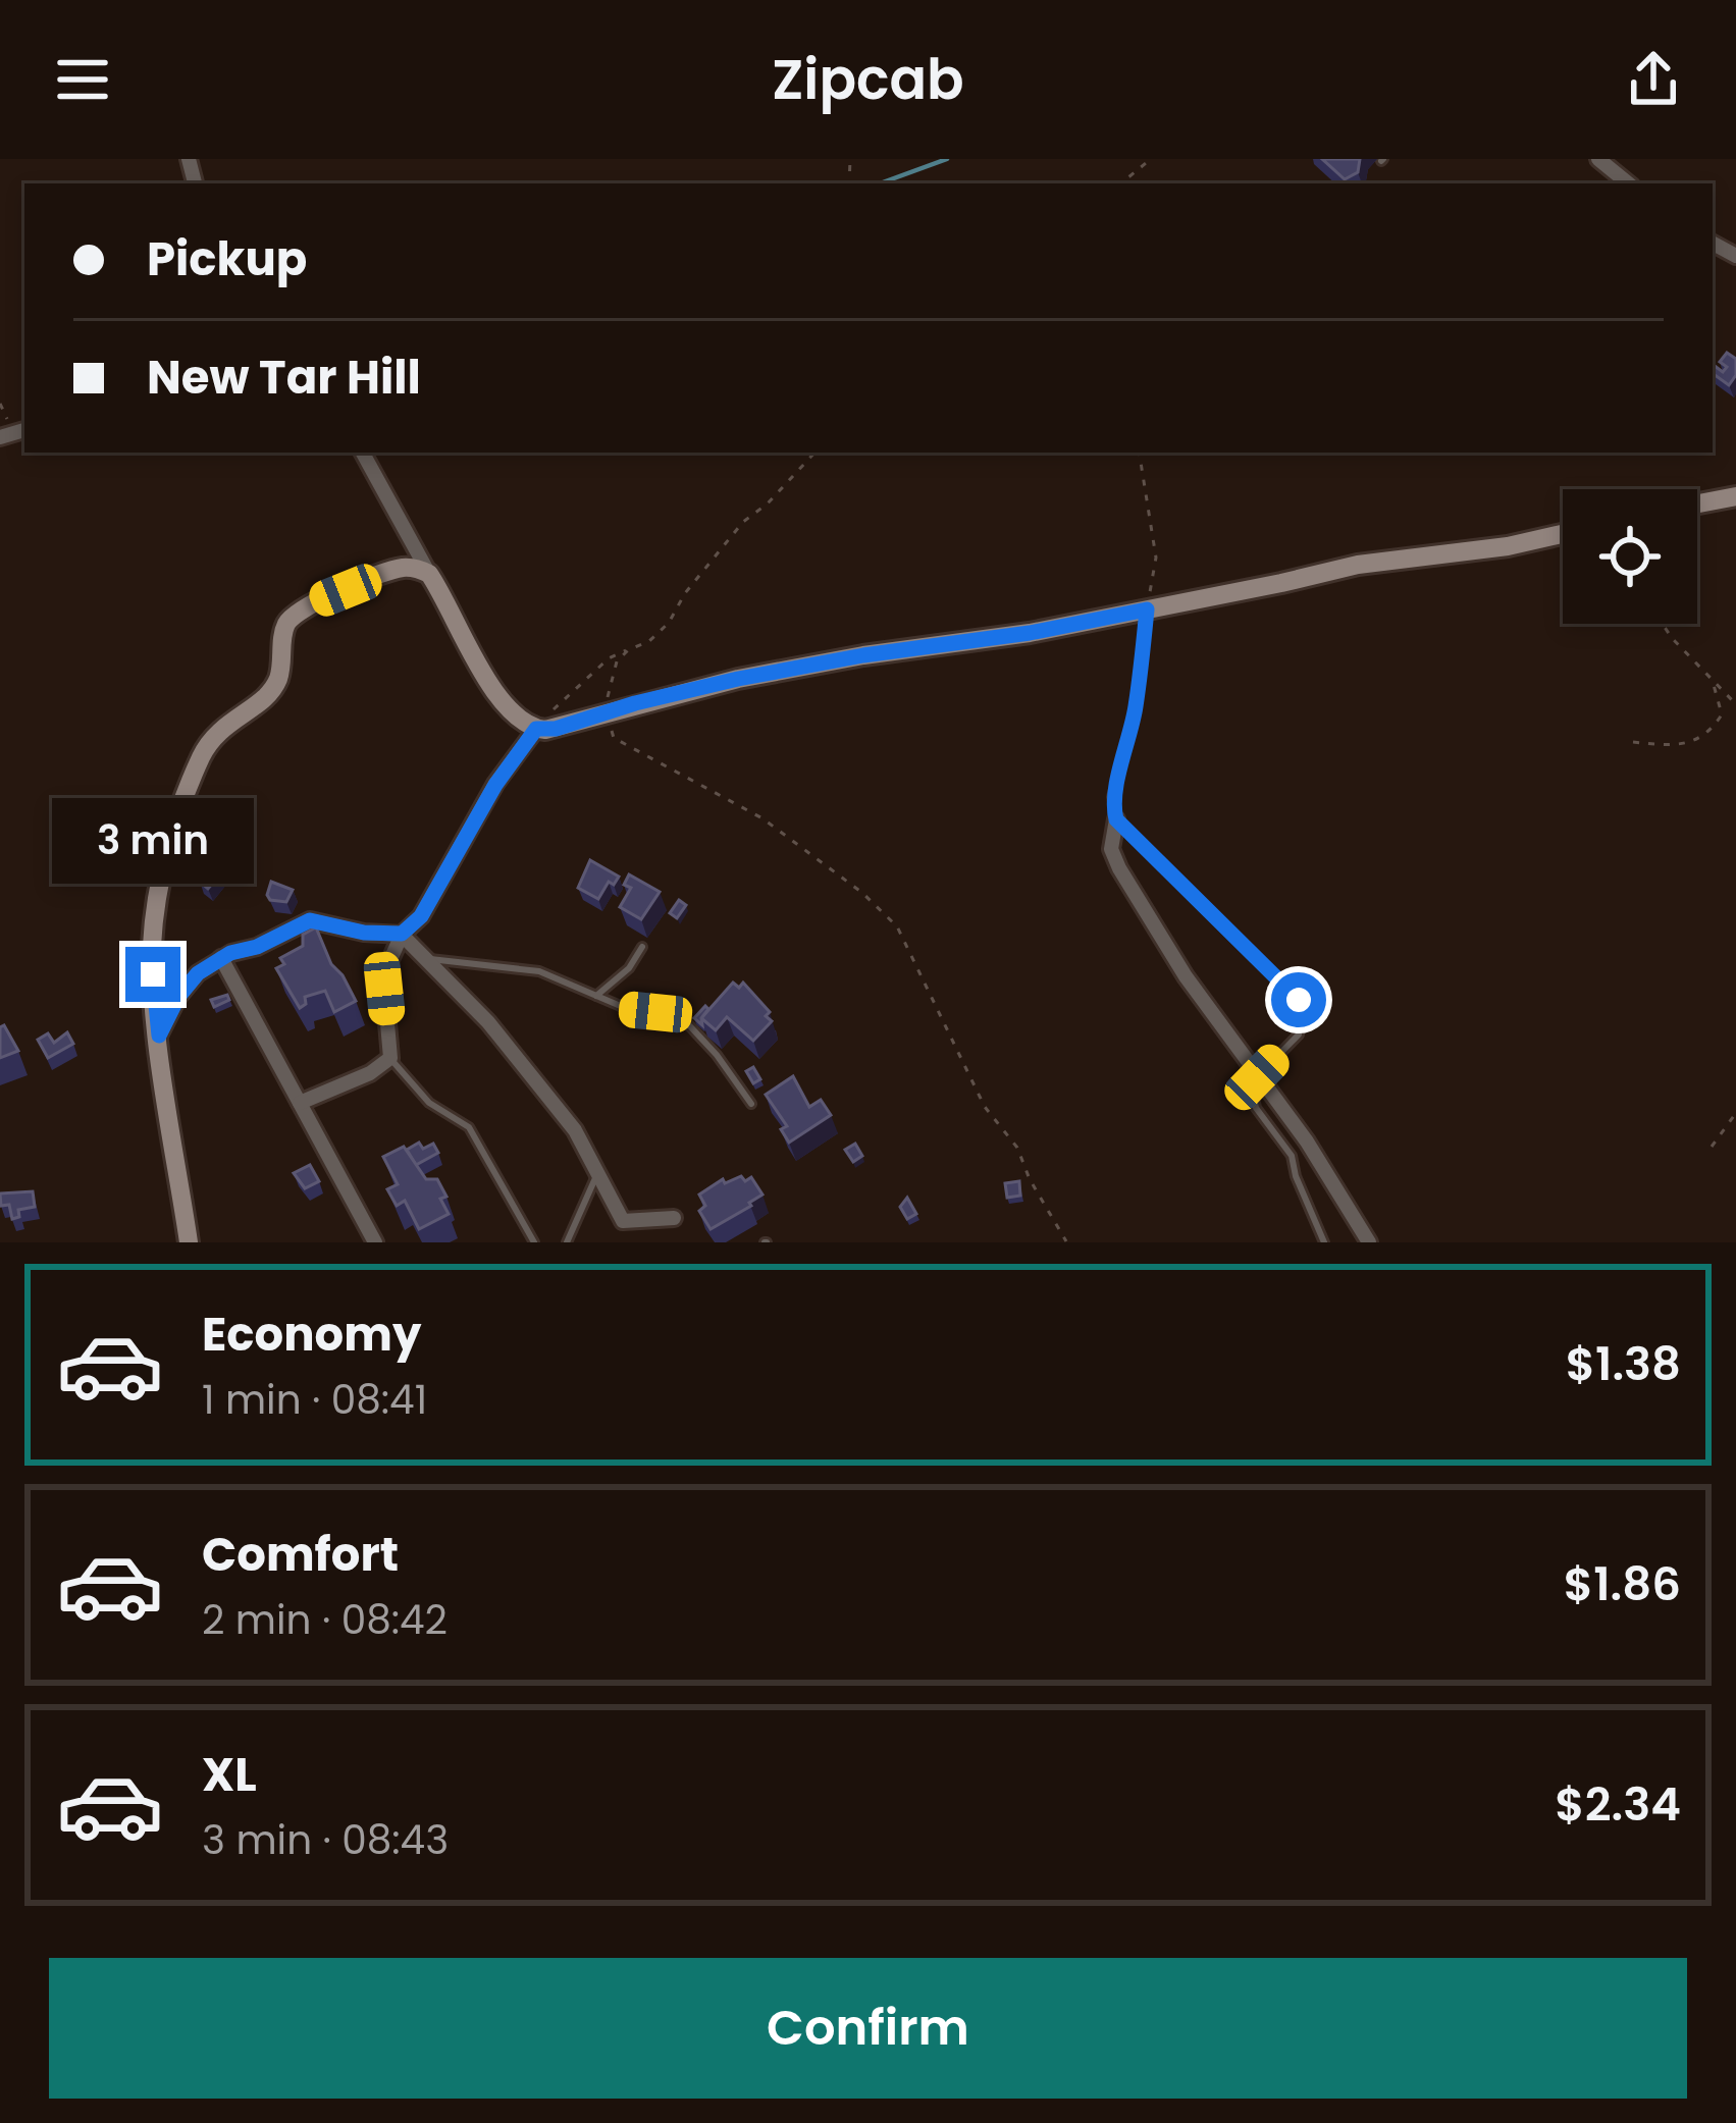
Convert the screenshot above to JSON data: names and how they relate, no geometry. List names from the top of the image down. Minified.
{"page":{"header":"Zipcab","banner":["Pickup","New Tar Hill"],"bubble":"3 min","list":[{"name":"Economy","note":"1 min · 08:41","value":"$1.38"},{"name":"Comfort","note":"2 min · 08:42","value":"$1.86"},{"name":"XL","note":"3 min · 08:43","value":"$2.34"}],"buttons":"Confirm"}}
